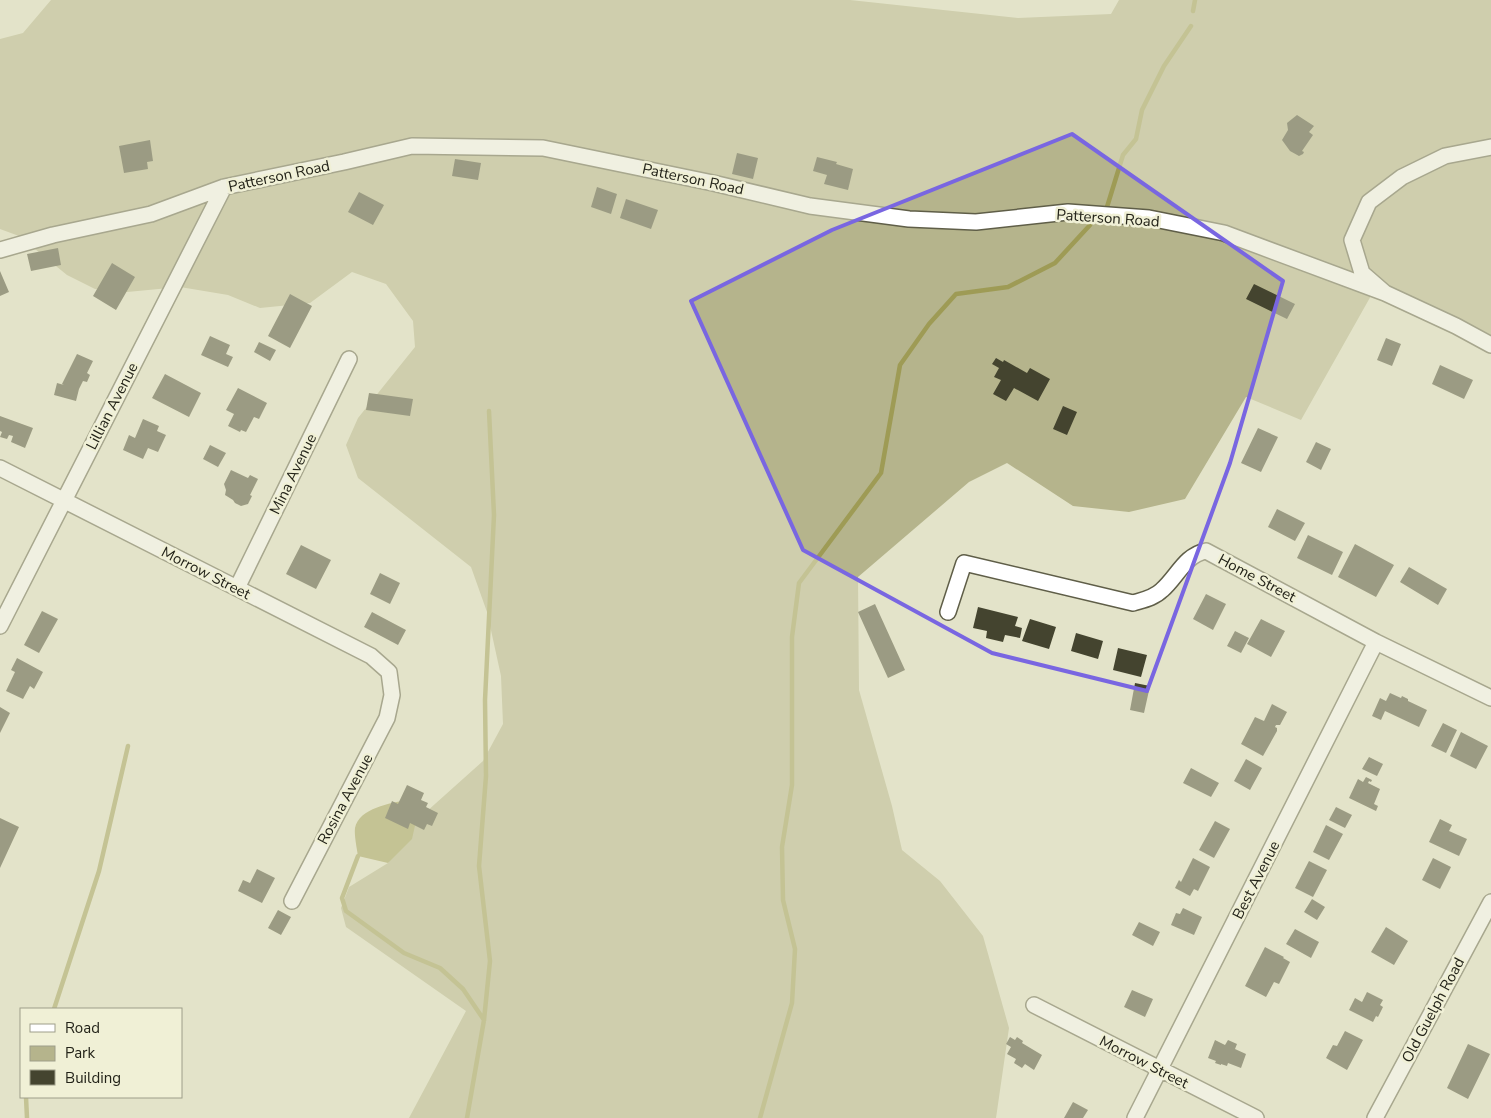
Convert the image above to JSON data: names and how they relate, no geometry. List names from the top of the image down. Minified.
{"streets":{"street":["Patterson Road","Lillian Avenue","Mina Avenue","Morrow Street","Home Street","Rosina Avenue","Best Avenue","Old Guelph Road"]},"crossings":[["Patterson Road","Lillian Avenue"],["Lillian Avenue","Morrow Street"],["Mina Avenue","Morrow Street"],["Morrow Street","Rosina Avenue"],["Morrow Street","Best Avenue"],["Home Street","Best Avenue"]],"legend":["Road","Park","Building"]}
